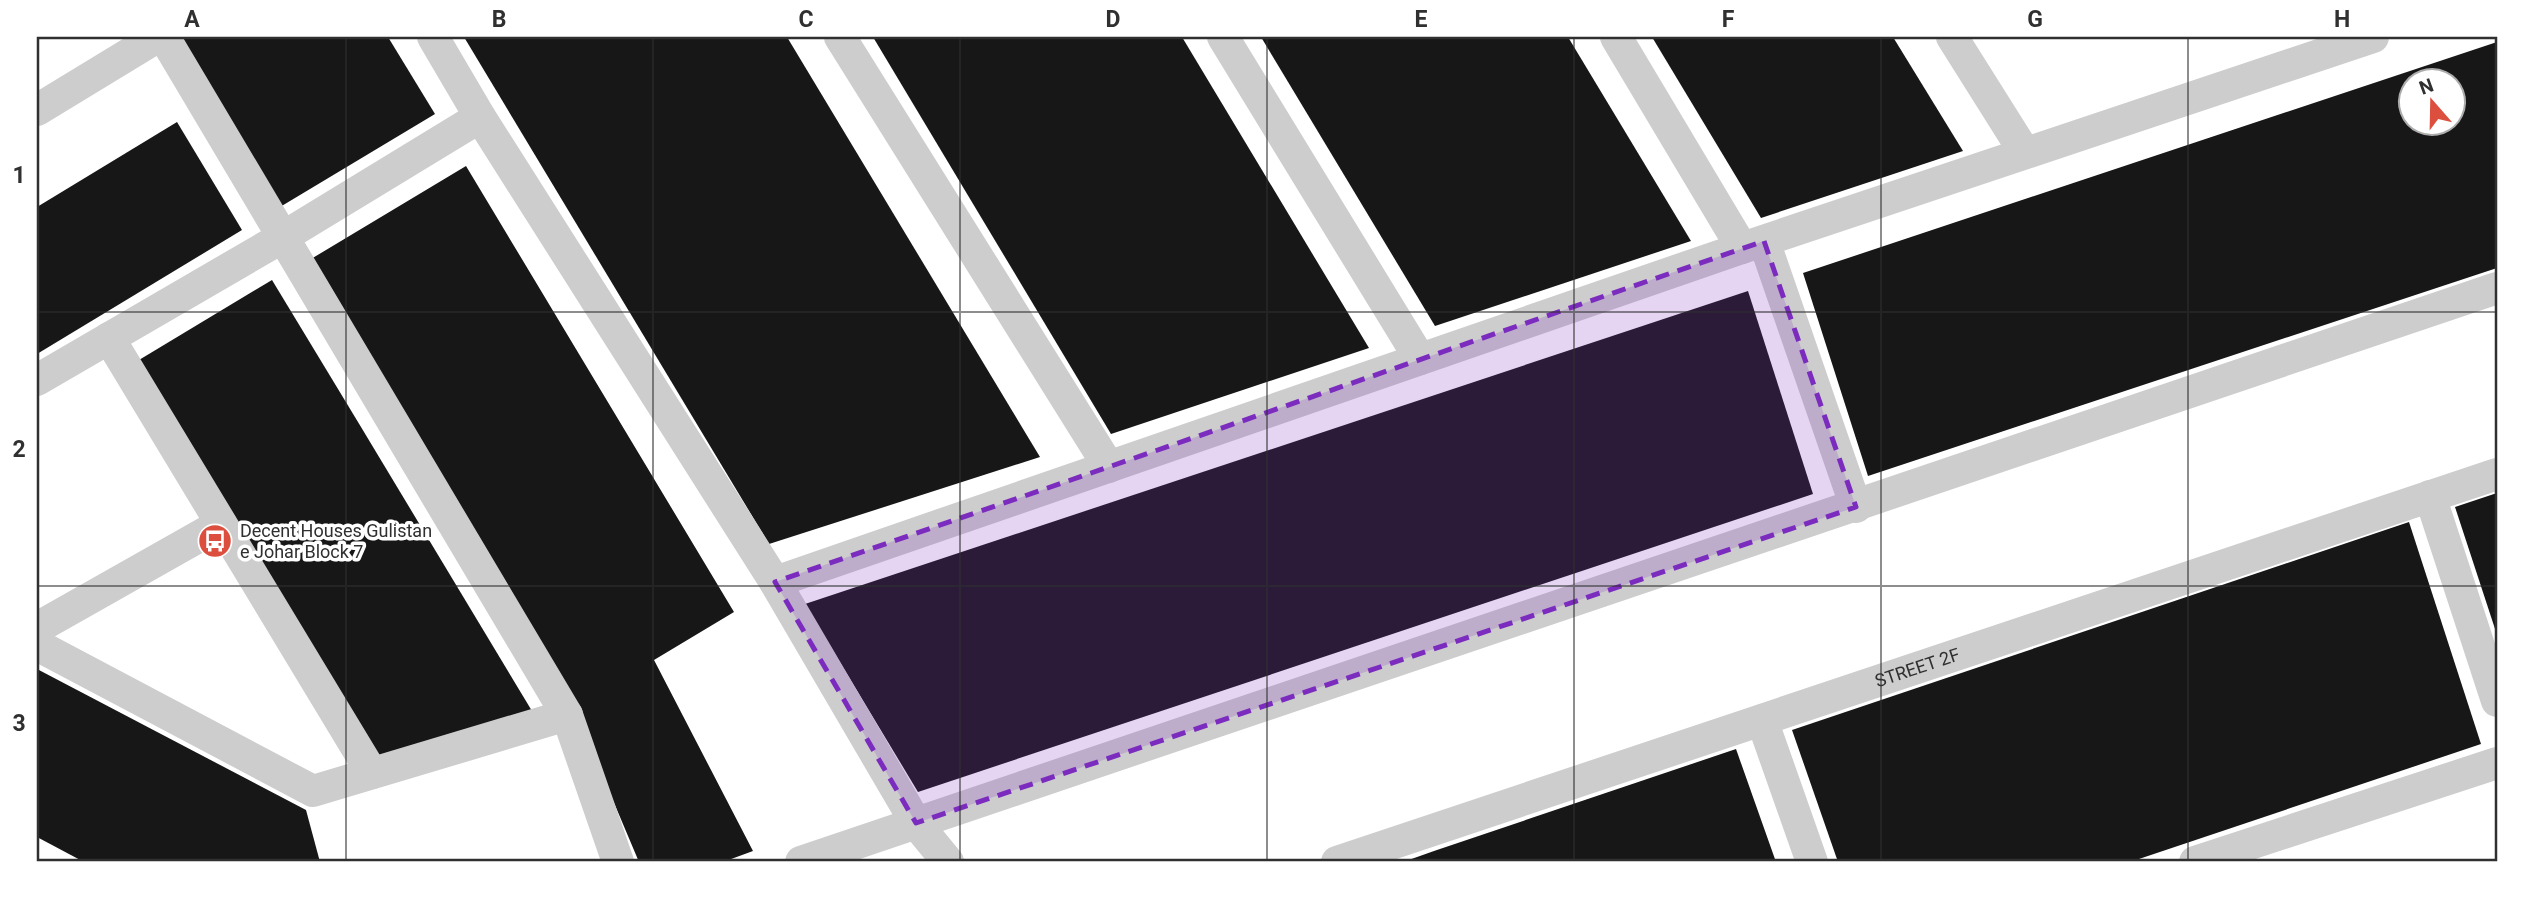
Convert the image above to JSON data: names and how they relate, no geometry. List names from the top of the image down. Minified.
{"streets":{"street":["STREET 2F"]},"places":{"bus stop":["Decent Houses Gulistan e Johar Block 7"]},"north":"top","grid":{"columns":["A","B","C","D","E","F","G","H"],"rows":["1","2","3"]}}
